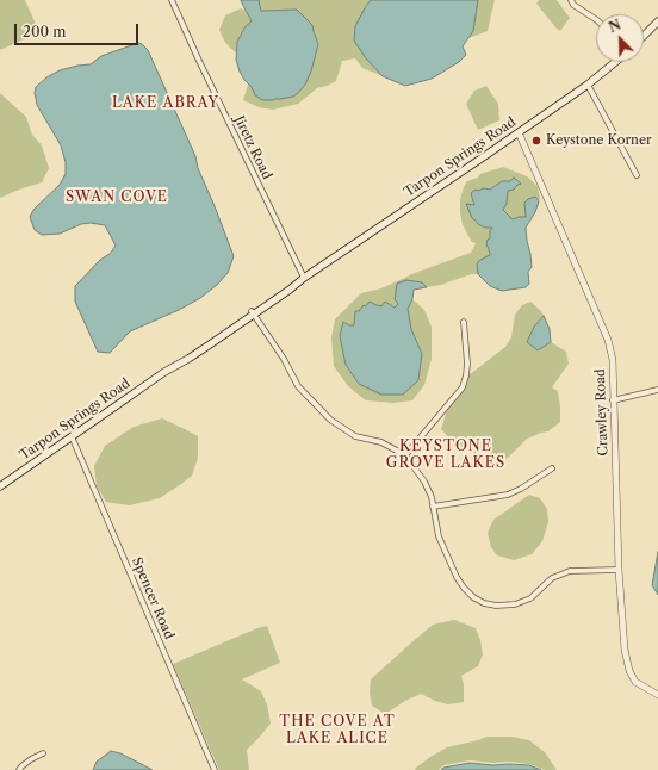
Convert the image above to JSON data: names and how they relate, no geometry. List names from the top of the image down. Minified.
{"streets":{"main road":["Tarpon Springs Road"],"street":["Jiretz Road","Crawley Road","Spencer Road"]},"crossings":[["Jiretz Road","Tarpon Springs Road"],["Tarpon Springs Road","Crawley Road"],["Tarpon Springs Road","Spencer Road"]],"districts":["LAKE ABRAY","SWAN COVE","KEYSTONE GROVE LAKES","THE COVE AT LAKE ALICE"],"places":["Keystone Korner"],"scale_bar":"200 m","north":"top left"}
